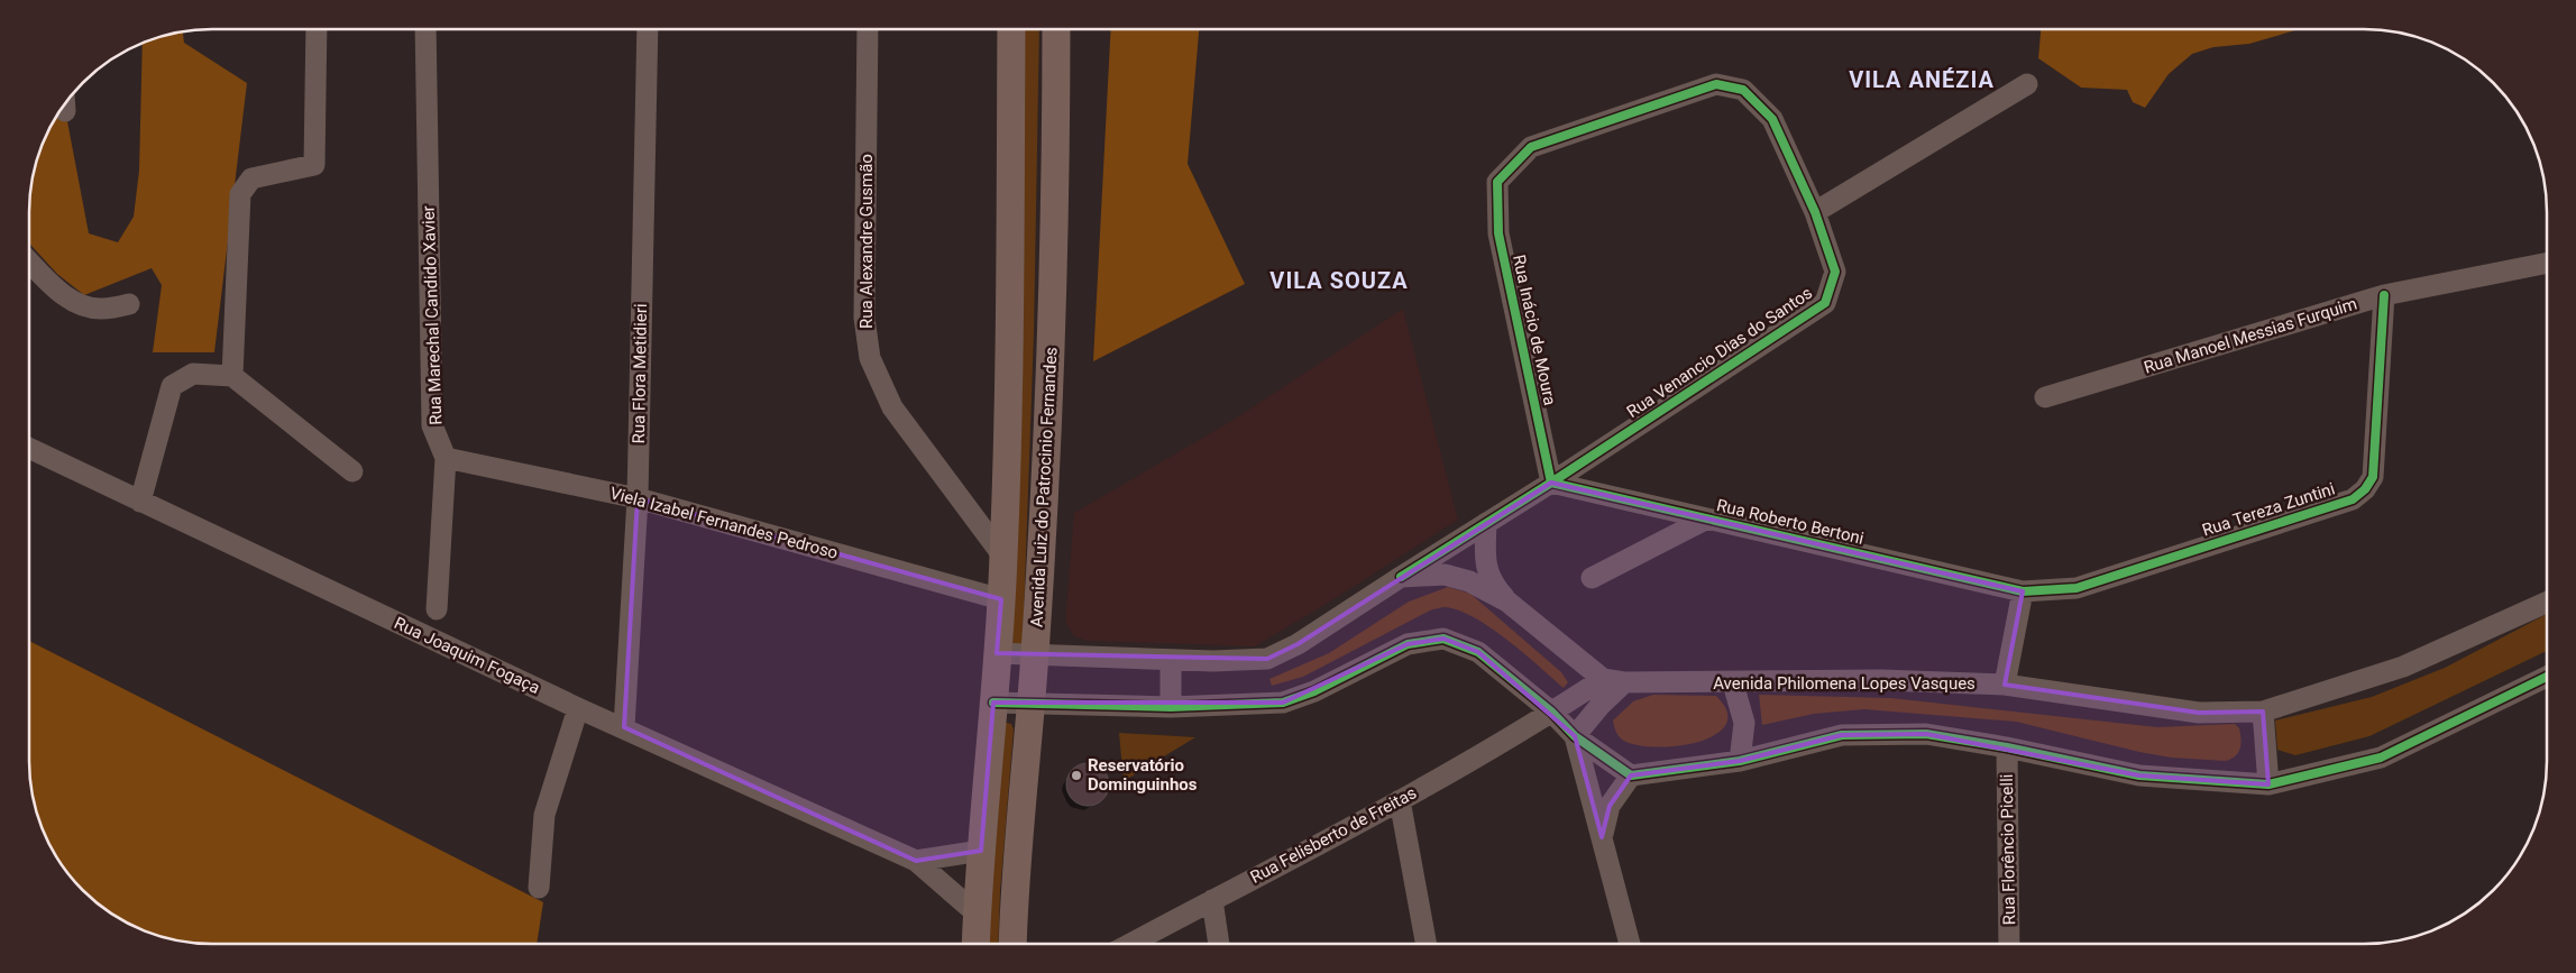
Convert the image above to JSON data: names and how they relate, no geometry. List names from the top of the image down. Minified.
{"streets":{"main road":["Avenida Luiz do Patrocinio Fernandes"],"street":["Rua Alexandre Gusmão","Rua Marechal Candido Xavier","Rua Inácio de Moura","Rua Manoel Messias Furquim","Rua Venancio Dias do Santos","Rua Flora Metidieri","Rua Tereza Zuntini","Rua Roberto Bertoni","Viela Izabel Fernandes Pedroso","Rua Joaquim Fogaça","Avenida Philomena Lopes Vasques","Rua Felisberto de Freitas","Rua Florêncio Picelli"]},"crossings":[["Rua Marechal Candido Xavier","Viela Izabel Fernandes Pedroso"],["Rua Inácio de Moura","Rua Venancio Dias do Santos"],["Rua Inácio de Moura","Rua Roberto Bertoni"],["Rua Manoel Messias Furquim","Rua Tereza Zuntini"],["Rua Venancio Dias do Santos","Rua Roberto Bertoni"],["Rua Flora Metidieri","Viela Izabel Fernandes Pedroso"],["Rua Flora Metidieri","Rua Joaquim Fogaça"],["Rua Tereza Zuntini","Rua Roberto Bertoni"],["Avenida Philomena Lopes Vasques","Rua Felisberto de Freitas"]],"districts":["VILA ANÉZIA","VILA SOUZA"],"places":["Reservatório Dominguinhos"]}
